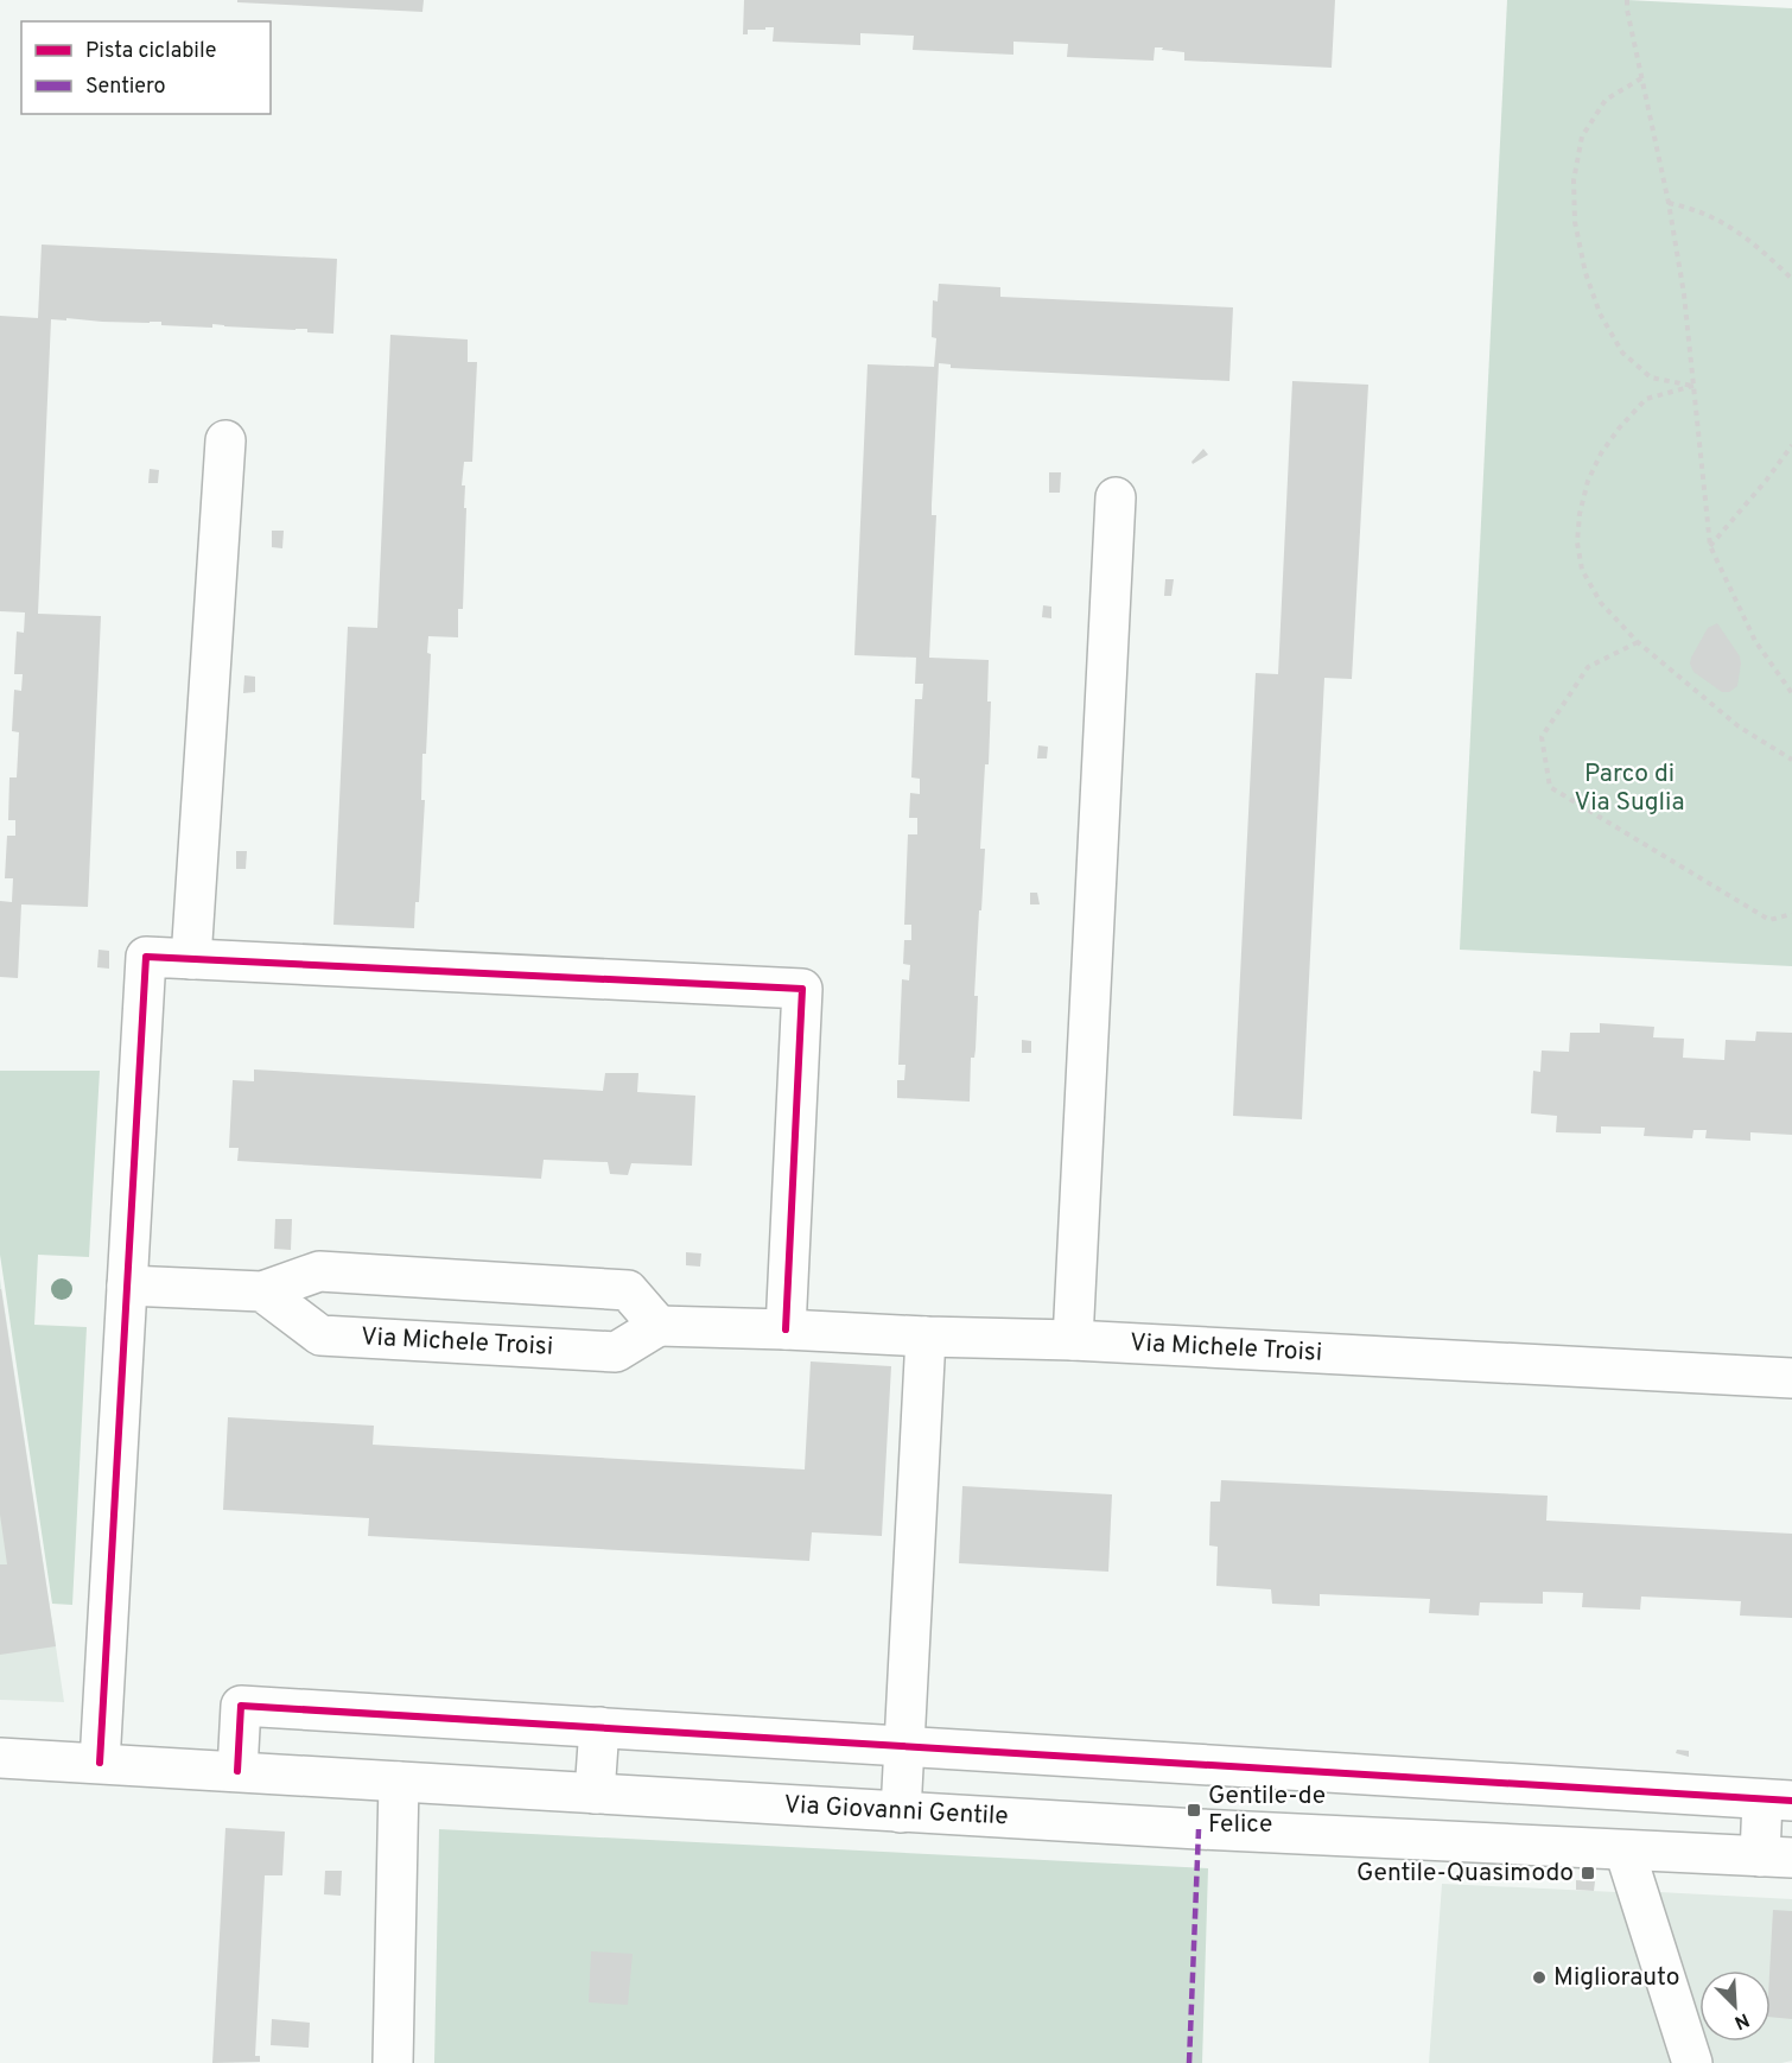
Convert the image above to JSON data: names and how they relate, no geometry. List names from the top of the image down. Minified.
{"streets":{"street":["Via Michele Troisi","Via Giovanni Gentile"]},"parks":["Parco di Via Suglia"],"places":{"transit":["Gentile-de Felice","Gentile-Quasimodo"],"other":["Migliorauto"]},"legend":["Pista ciclabile","Sentiero"],"north":"bottom right"}
